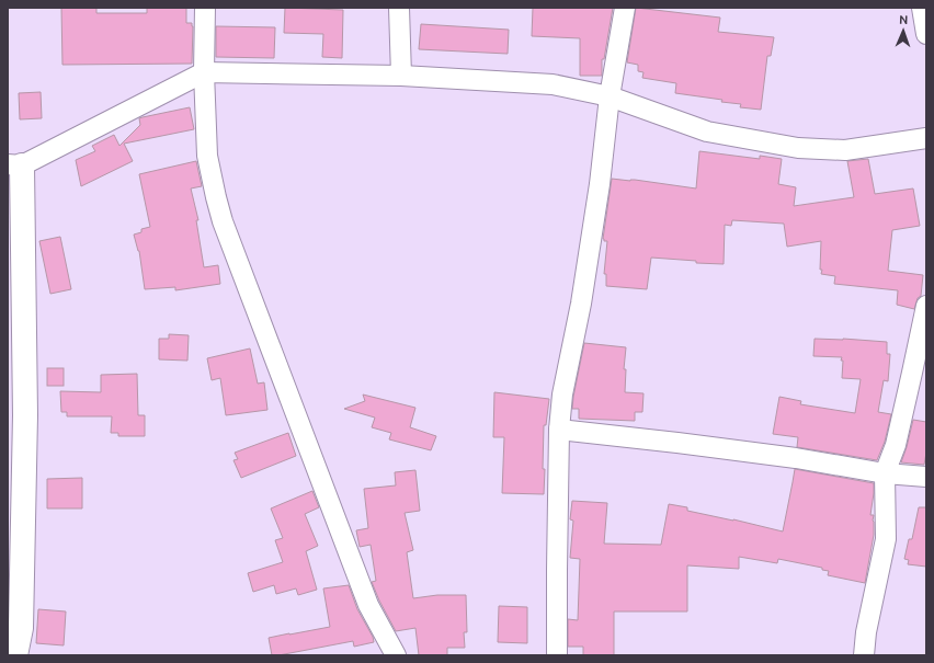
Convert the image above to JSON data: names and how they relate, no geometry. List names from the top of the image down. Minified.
{"north":"top"}
